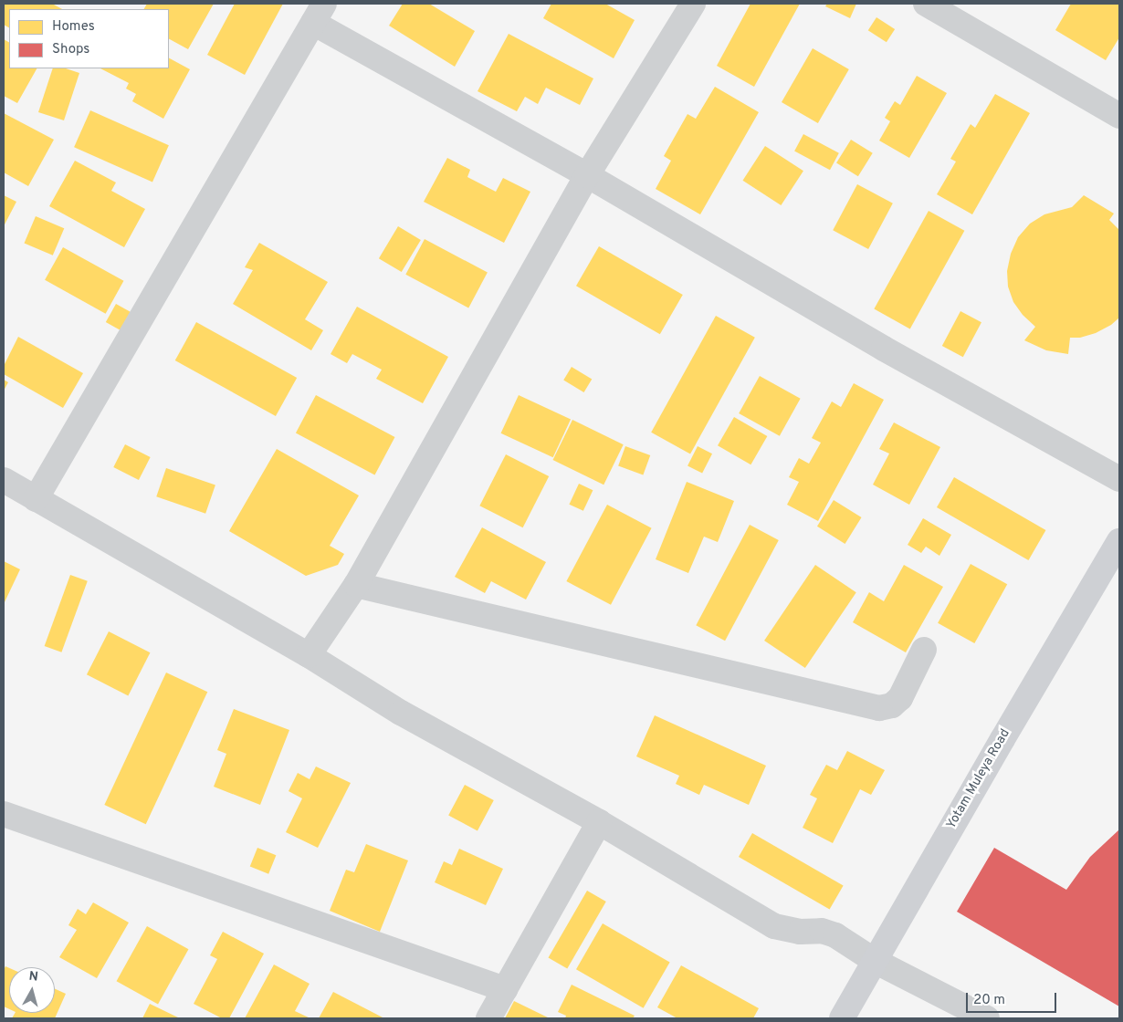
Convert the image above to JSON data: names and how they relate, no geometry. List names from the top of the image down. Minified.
{"streets":{"street":["Yotam Muleya Road"]},"legend":["Homes","Shops"],"scale_bar":"20 m","north":"top"}
